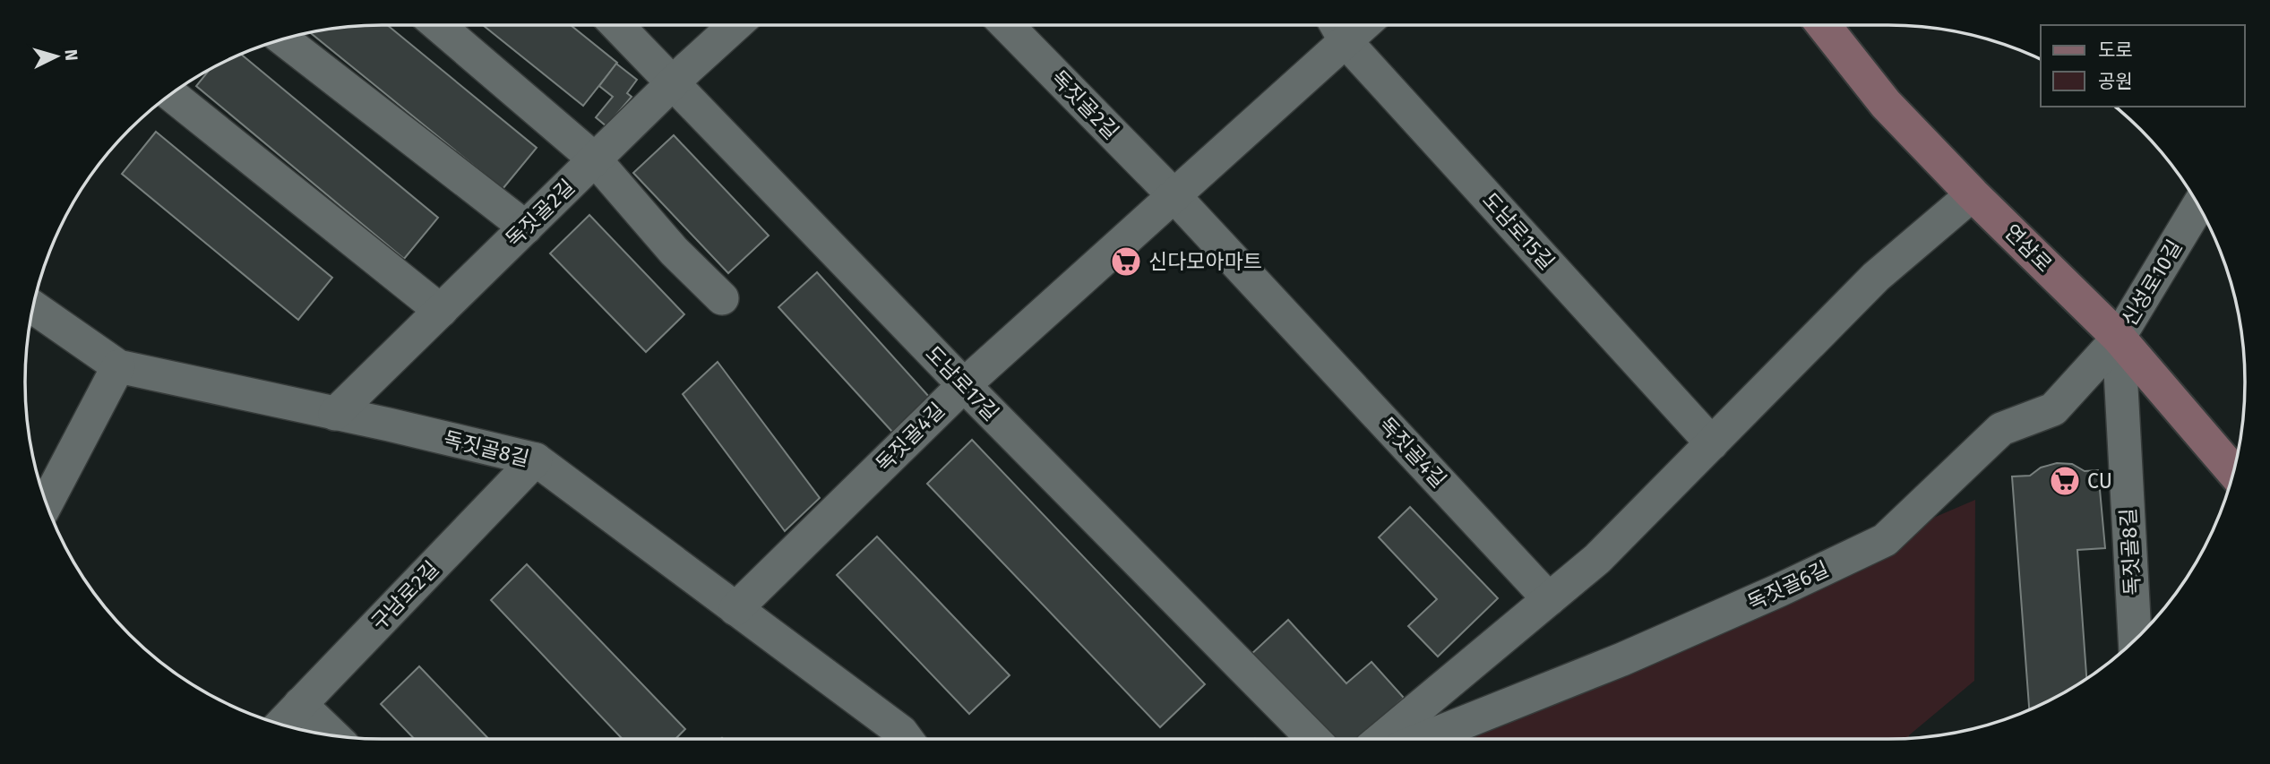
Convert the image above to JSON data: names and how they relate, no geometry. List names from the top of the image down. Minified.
{"streets":{"main road":["연삼로"],"street":["독짓골2길","도남로15길","신성로10길","도남로17길","독짓골4길","독짓골8길","독짓골6길","구남로2길"]},"crossings":[["독짓골2길","도남로17길"],["독짓골2길","독짓골4길"],["독짓골2길","독짓골8길"],["도남로15길","독짓골4길"],["연삼로","신성로10길"],["연삼로","독짓골8길"],["연삼로","독짓골6길"],["신성로10길","독짓골8길"],["신성로10길","독짓골6길"],["도남로17길","독짓골4길"],["독짓골4길","독짓골8길"],["독짓골8길","독짓골6길"],["독짓골8길","구남로2길"]],"places":{"supermarket":["신다모아마트","CU"]},"legend":["도로","공원"],"north":"right"}
